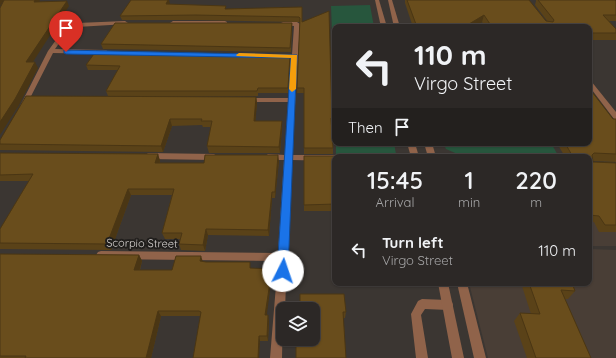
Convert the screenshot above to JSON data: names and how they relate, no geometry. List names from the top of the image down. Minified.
{"streets":{"street":["Scorpio Street"]},"page":{"turn":["110 m","Virgo Street"],"then":"Then","eta":["15:45","Arrival","1","min","220","m"],"list":[{"name":"Turn left","note":"Virgo Street","value":"110 m"}]}}
